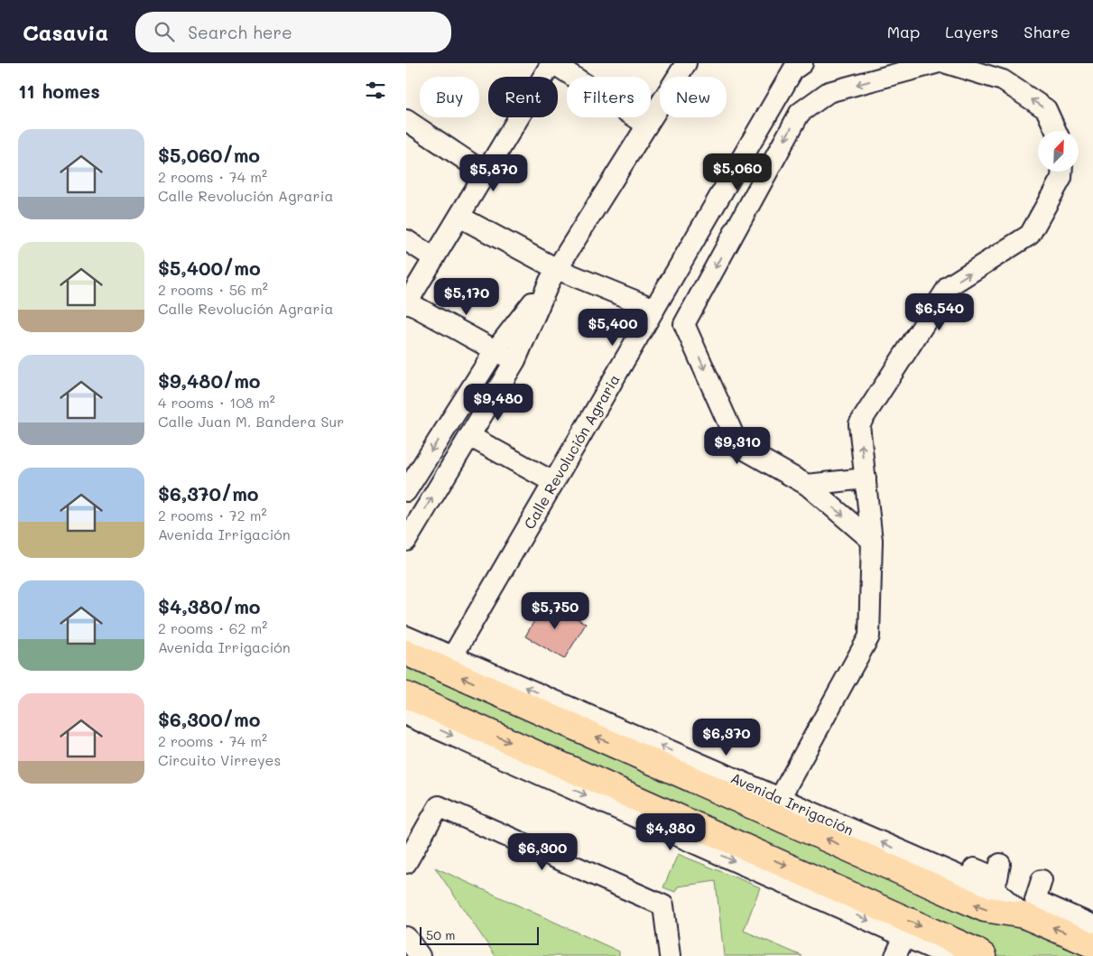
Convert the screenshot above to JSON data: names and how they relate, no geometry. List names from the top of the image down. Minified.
{"streets":{"main road":["Avenida Irrigación"],"street":["Calle Revolución Agraria"]},"crossings":[["Calle Revolución Agraria","Avenida Irrigación"]],"scale_bar":"50 m","north":"top right","page":{"header":"Casavia","search":"Search here","nav":["Map","Layers","Share"],"heading":"11 homes","chip":["Buy","Rent","Filters","New"],"list":[{"name":"$5,060/mo","note":"2 rooms · 74 m² · Calle Revolución Agraria"},{"name":"$5,400/mo","note":"2 rooms · 56 m² · Calle Revolución Agraria"},{"name":"$9,480/mo","note":"4 rooms · 108 m² · Calle Juan M. Bandera Sur"},{"name":"$6,370/mo","note":"2 rooms · 72 m² · Avenida Irrigación"},{"name":"$4,380/mo","note":"2 rooms · 62 m² · Avenida Irrigación"},{"name":"$6,300/mo","note":"2 rooms · 74 m² · Circuito Virreyes"}],"price":["$5,060","$5,870","$5,170","$6,540","$5,400","$9,480","$9,310","$5,750","$6,370","$4,380","$6,300"],"scale":"50 m"}}
